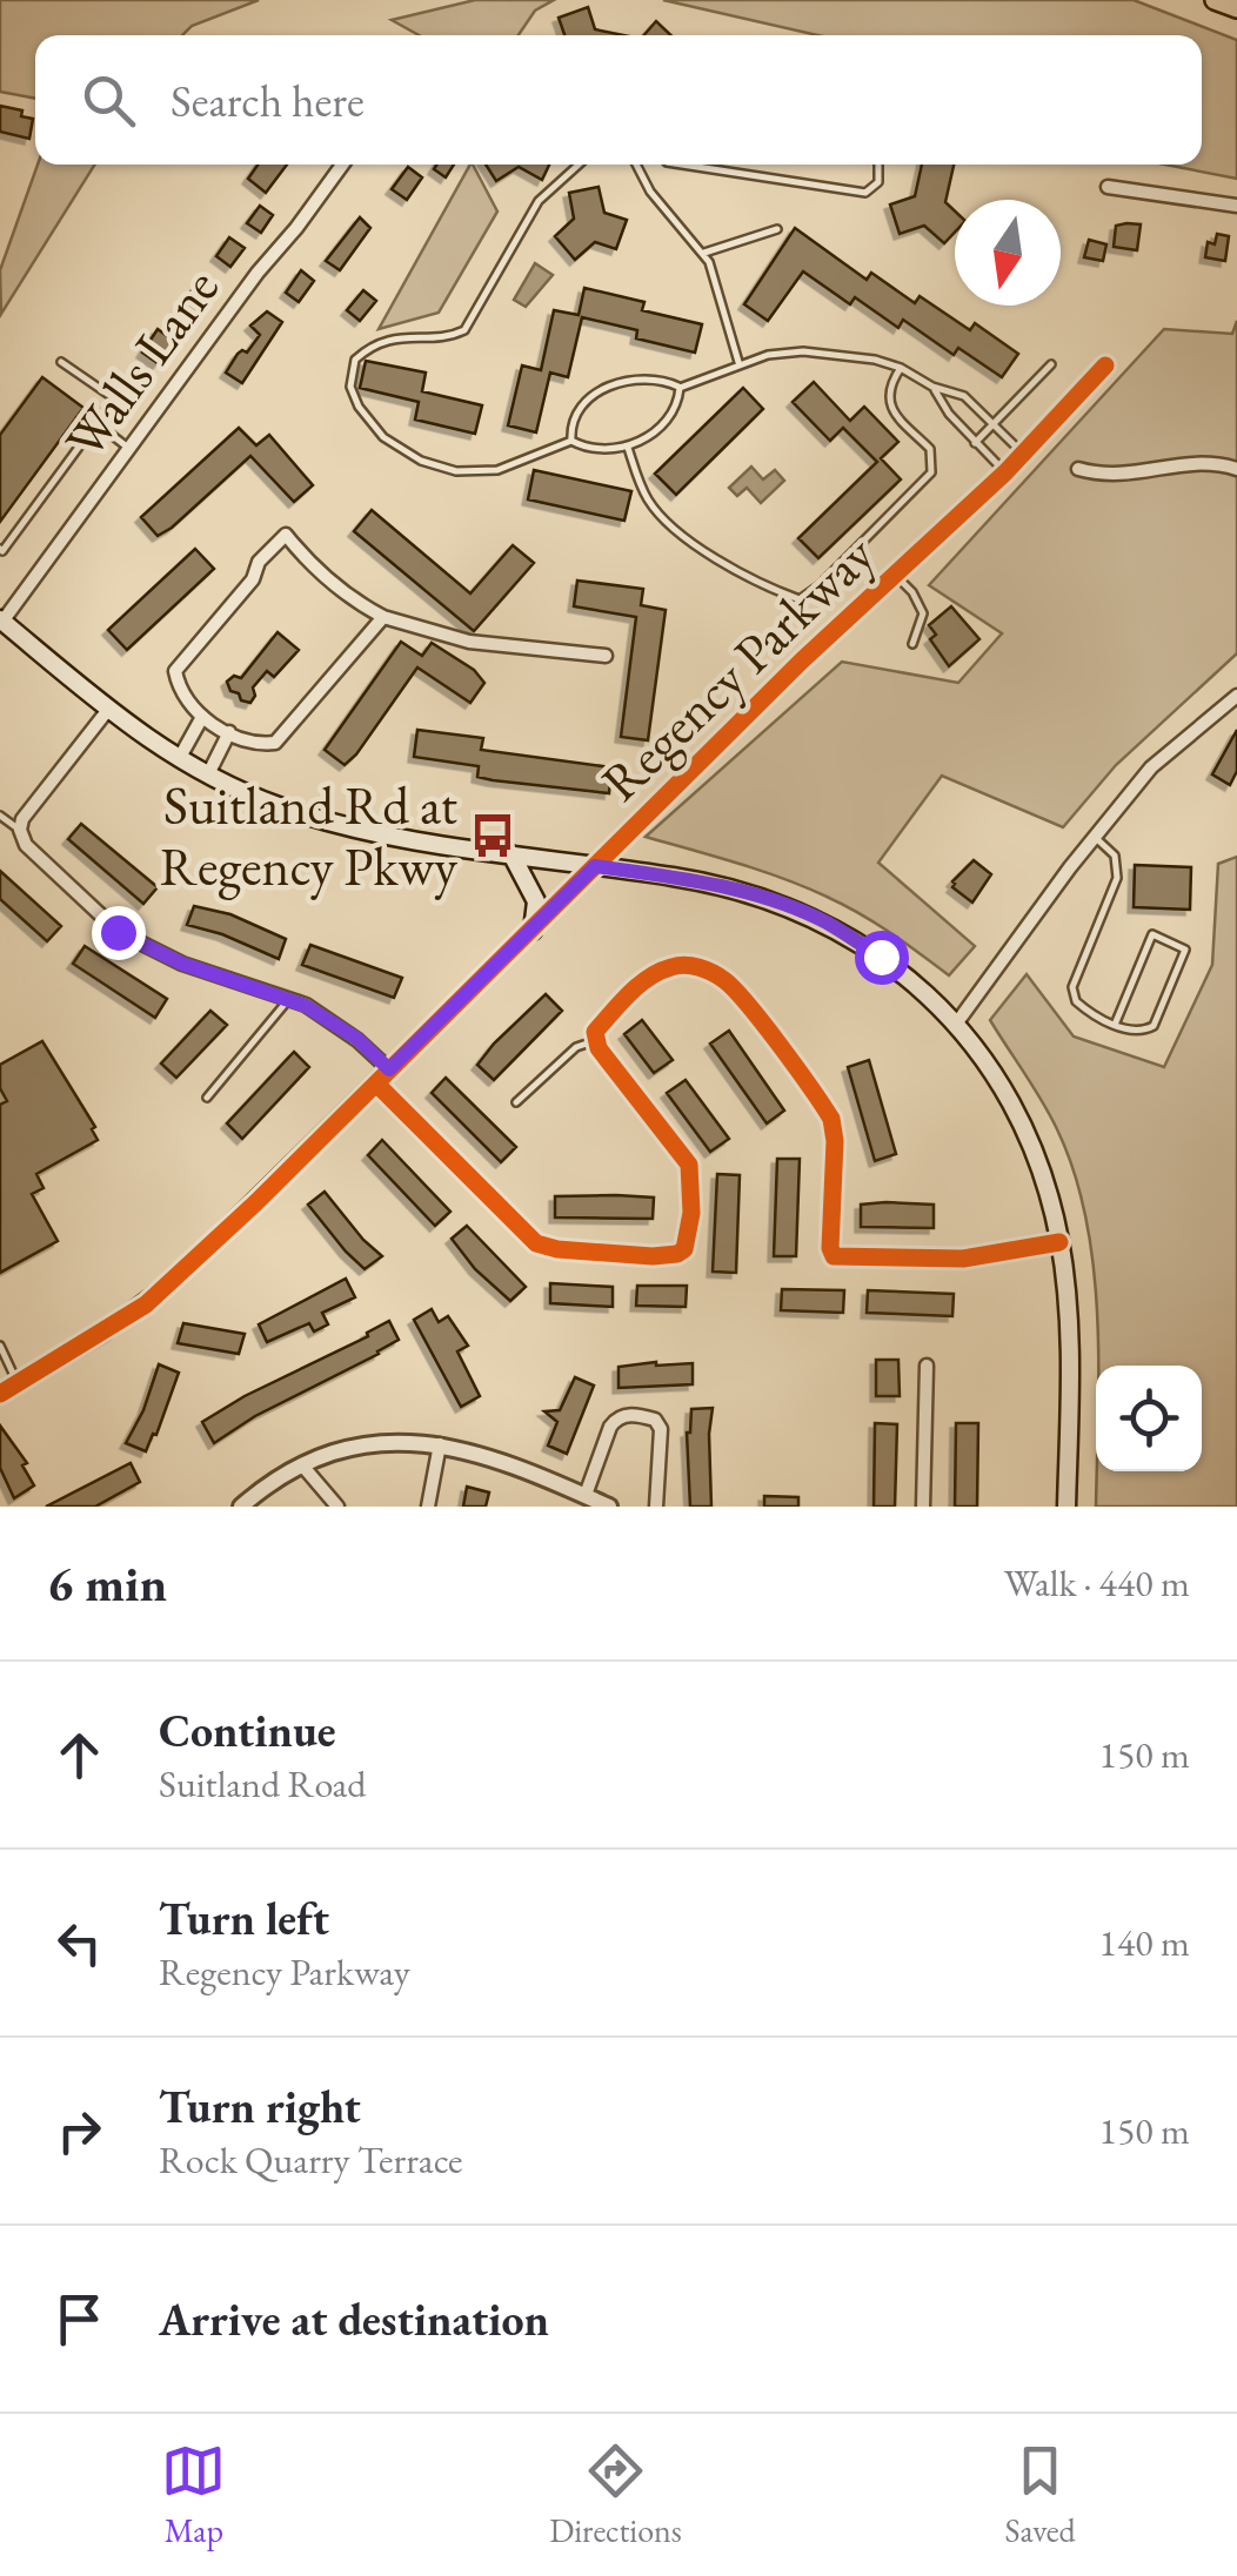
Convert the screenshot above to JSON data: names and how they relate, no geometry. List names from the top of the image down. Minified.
{"streets":{"street":["Walls Lane","Regency Parkway"]},"places":{"bus stop":["Suitland Rd at Regency Pkwy"]},"north":"bottom","page":{"search":"Search here","heading":["6 min","Walk · 440 m"],"list":[["Continue","Suitland Road","150 m"],["Turn left","Regency Parkway","140 m"],["Turn right","Rock Quarry Terrace","150 m"],"Arrive at destination"],"nav":["Map","Directions","Saved"]}}
